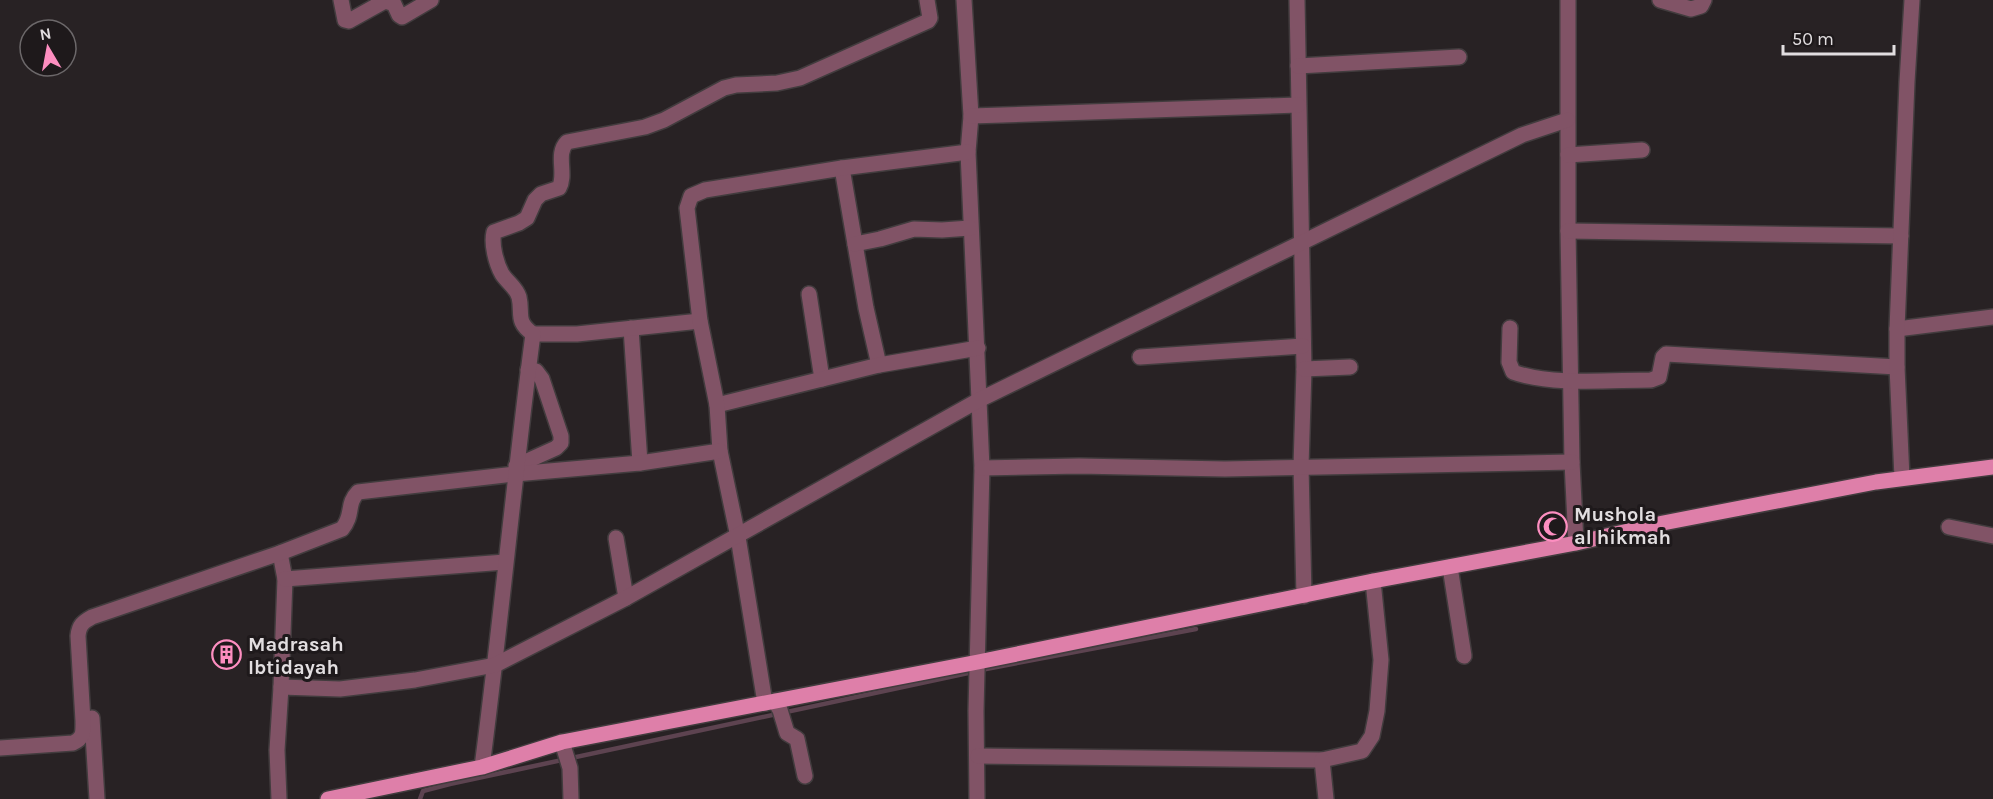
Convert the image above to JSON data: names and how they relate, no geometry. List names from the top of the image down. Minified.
{"places":{"mosque":["Mushola al hikmah"],"building":["Madrasah Ibtidayah"]},"scale_bar":"50 m","north":"top"}
